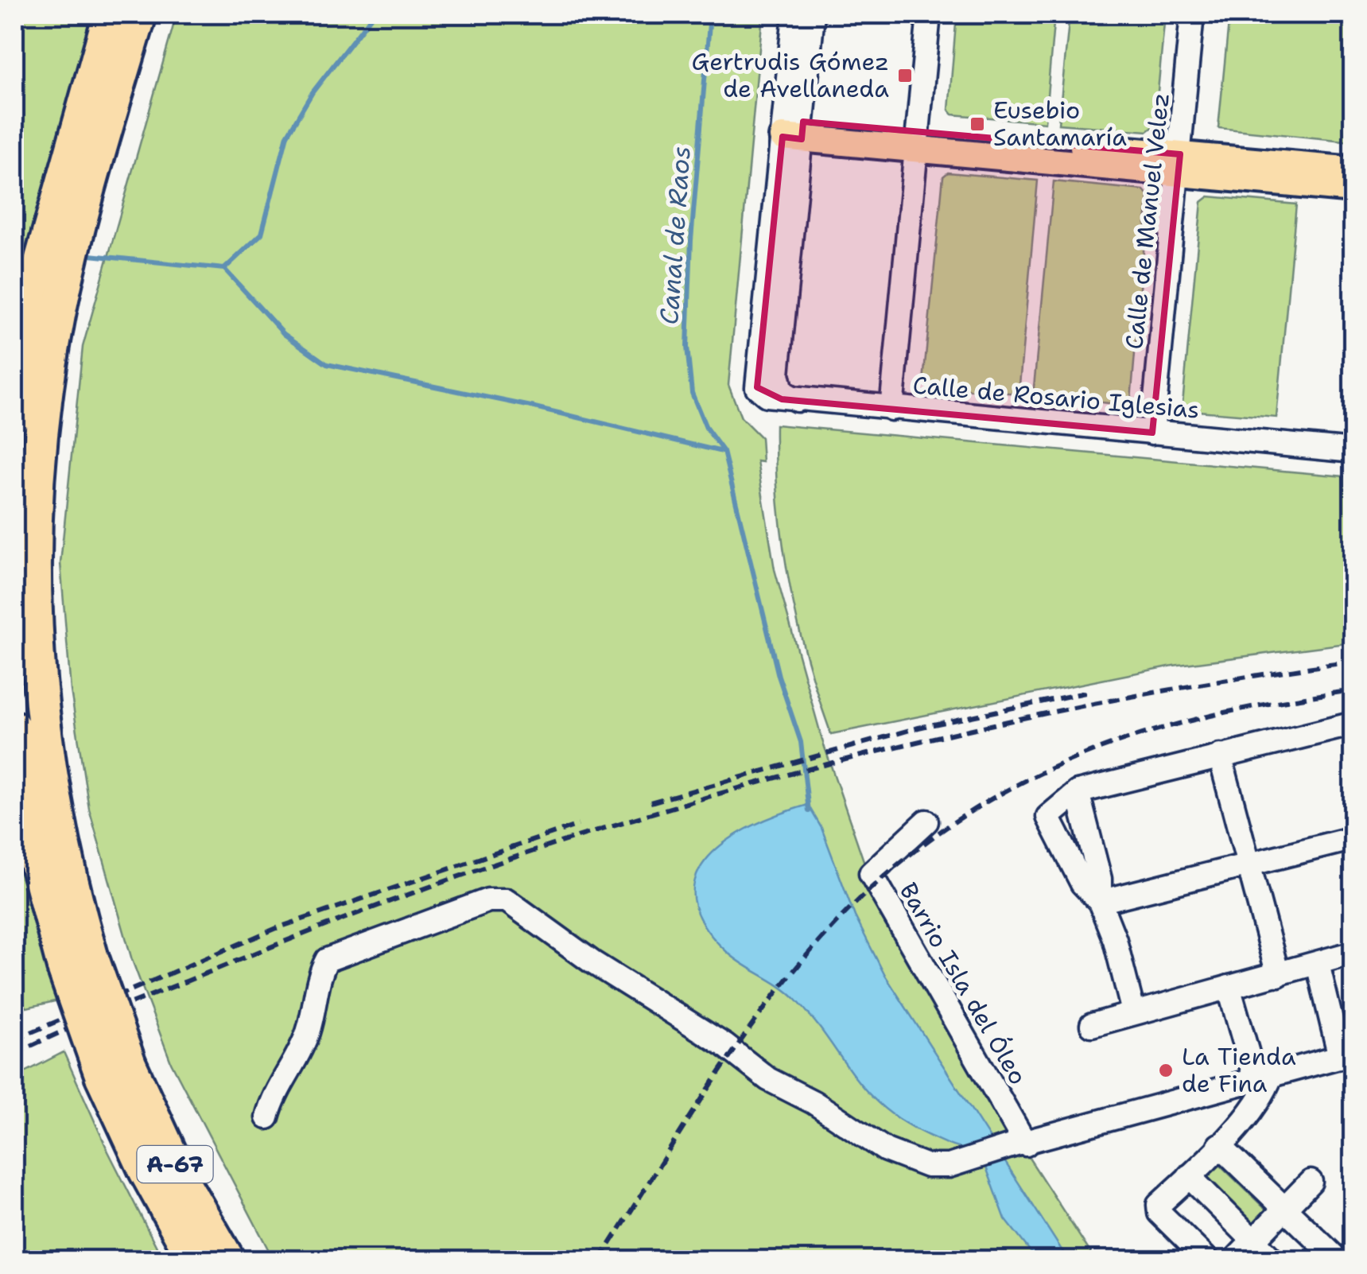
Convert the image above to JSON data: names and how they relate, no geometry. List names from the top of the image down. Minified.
{"streets":{"highway":["A-67"],"street":["Calle de Manuel Velez","Calle de Rosario Iglesias","Barrio Isla del Óleo"]},"crossings":[["Calle de Manuel Velez","Calle de Rosario Iglesias"]],"water":["Canal de Raos"],"places":{"transit":["Gertrudis Gómez de Avellaneda","Eusebio Santamaría"],"other":["La Tienda de Fina"]}}
